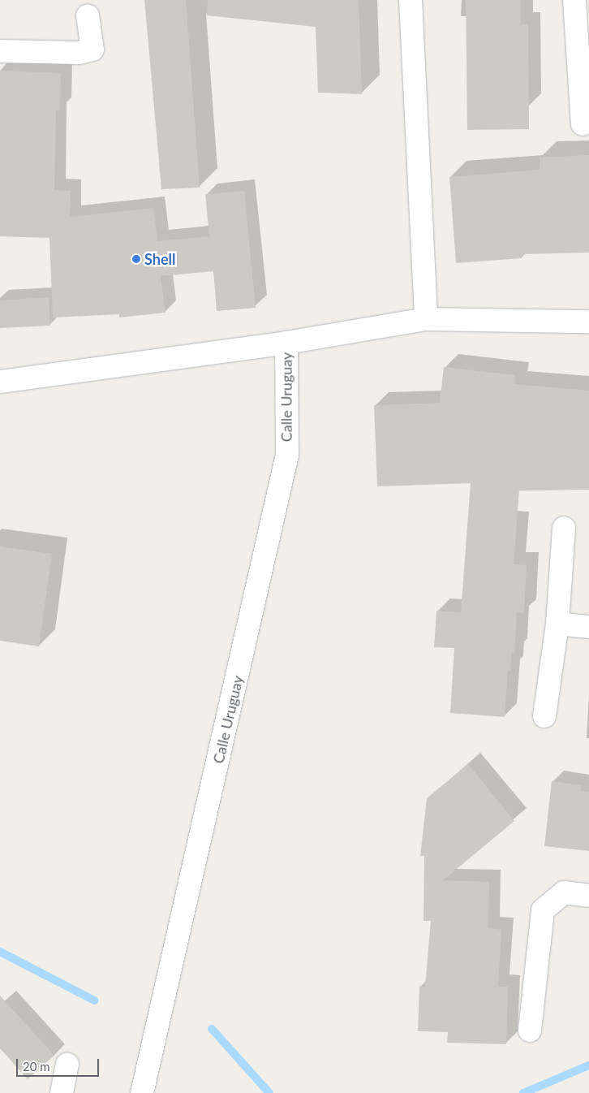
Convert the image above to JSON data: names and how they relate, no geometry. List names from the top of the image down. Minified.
{"streets":{"street":["Calle Uruguay"]},"places":["Shell"],"scale_bar":"20 m"}
